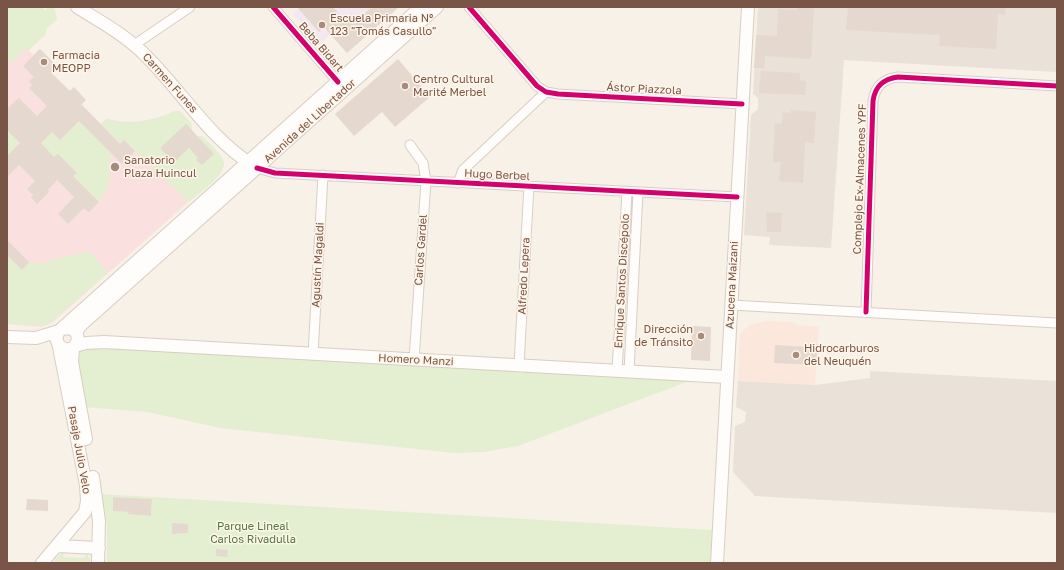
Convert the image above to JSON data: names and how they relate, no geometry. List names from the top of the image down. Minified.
{"streets":{"main road":["Carmen Funes","Avenida del Libertador","Azucena Maizani","Homero Manzi","Pasaje Julio Velo"],"street":["Beba Bidart","Ástor Piazzola","Hugo Berbel","Complejo Ex-Almacenes YPF","Carlos Gardel","Agustín Magaldi","Alfredo Lepera","Enrique Santos Discépolo"]},"crossings":[["Beba Bidart","Avenida del Libertador"],["Carmen Funes","Avenida del Libertador"],["Carmen Funes","Hugo Berbel"],["Ástor Piazzola","Azucena Maizani"],["Avenida del Libertador","Hugo Berbel"],["Avenida del Libertador","Homero Manzi"],["Avenida del Libertador","Pasaje Julio Velo"],["Hugo Berbel","Carlos Gardel"],["Hugo Berbel","Agustín Magaldi"],["Hugo Berbel","Alfredo Lepera"],["Hugo Berbel","Enrique Santos Discépolo"],["Hugo Berbel","Azucena Maizani"],["Carlos Gardel","Homero Manzi"],["Agustín Magaldi","Homero Manzi"],["Alfredo Lepera","Homero Manzi"],["Enrique Santos Discépolo","Homero Manzi"],["Azucena Maizani","Homero Manzi"],["Homero Manzi","Pasaje Julio Velo"]],"parks":["Parque Lineal Carlos Rivadulla"],"places":["Escuela Primaria N° 123 \"Tomás Casullo\"","Farmacia MEOPP","Centro Cultural Marité Merbel","Sanatorio Plaza Huincul","Dirección de Tránsito","Hidrocarburos del Neuquén"]}
